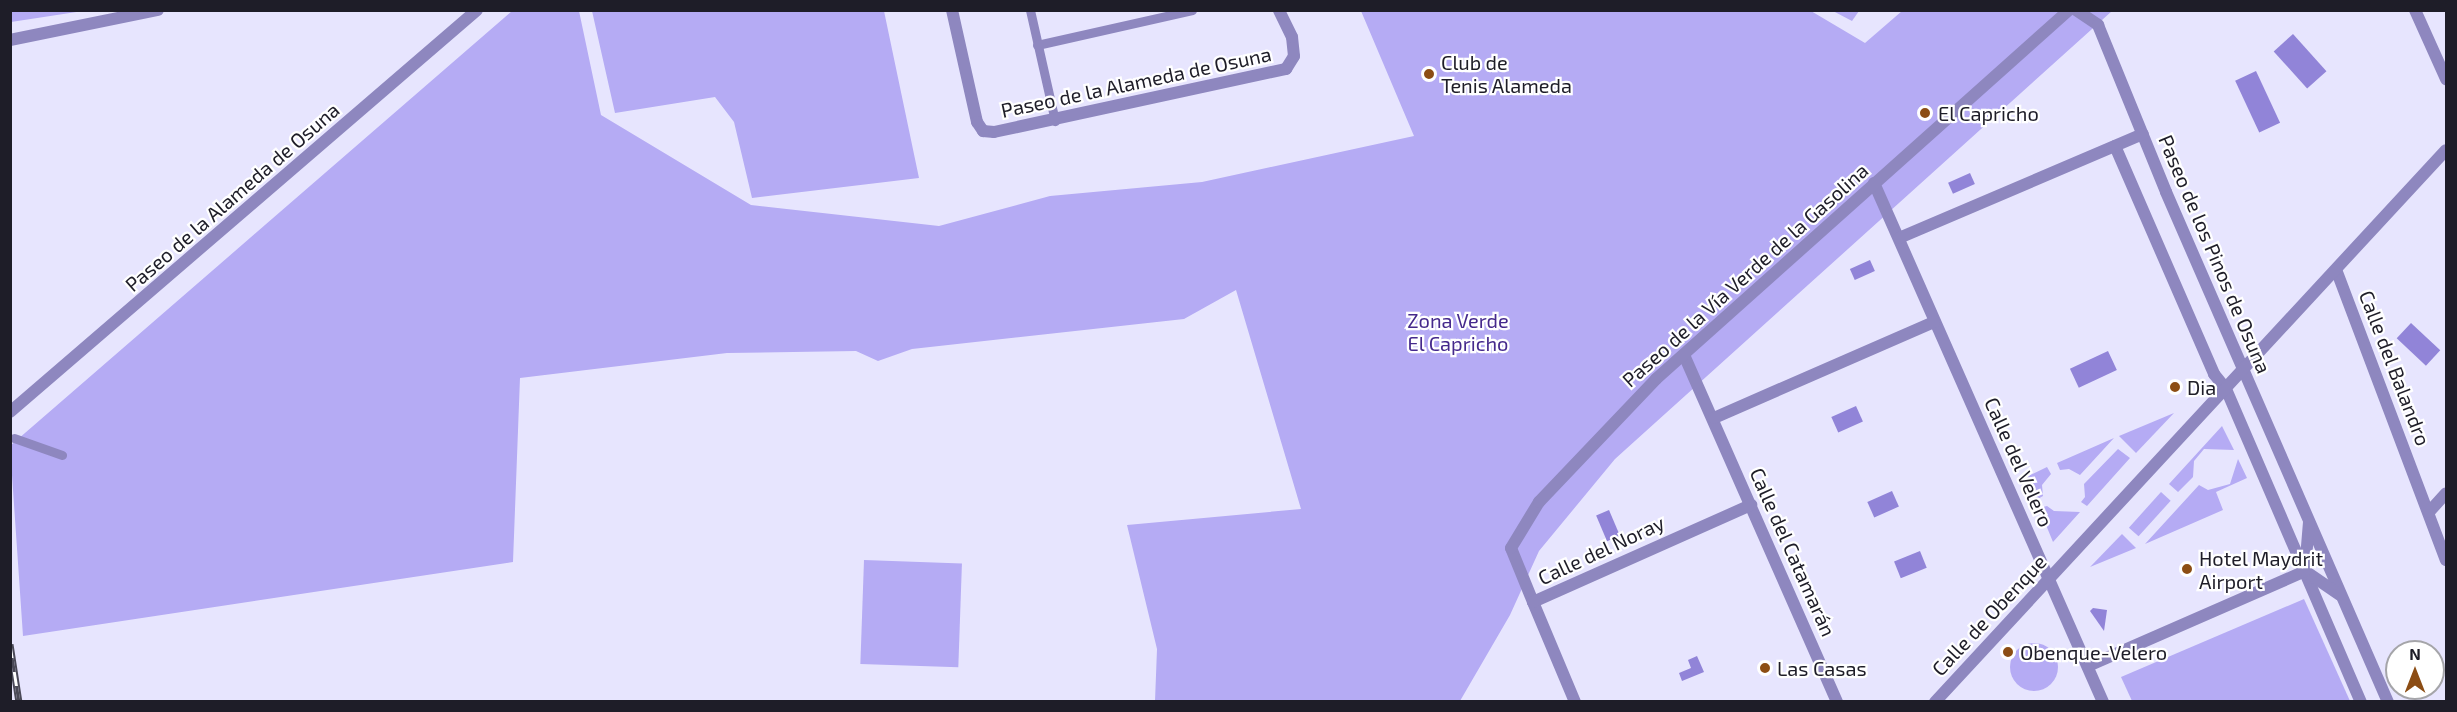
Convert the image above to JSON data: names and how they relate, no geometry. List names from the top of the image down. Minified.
{"streets":{"street":["Paseo de la Alameda de Osuna","Paseo de los Pinos de Osuna","Paseo de la Vía Verde de la Gasolina","Calle del Balandro","Calle del Velero","Calle del Noray","Calle del Catamarán","Calle de Obenque"]},"crossings":[["Paseo de los Pinos de Osuna","Calle del Balandro"],["Paseo de los Pinos de Osuna","Calle de Obenque"],["Paseo de la Vía Verde de la Gasolina","Calle del Velero"],["Paseo de la Vía Verde de la Gasolina","Calle del Noray"],["Paseo de la Vía Verde de la Gasolina","Calle del Catamarán"],["Calle del Balandro","Calle de Obenque"],["Calle del Velero","Calle de Obenque"],["Calle del Noray","Calle del Catamarán"]],"parks":["Zona Verde El Capricho"],"places":["Club de Tenis Alameda","El Capricho","Dia","Hotel Maydrit Airport","Obenque-Velero","Las Casas"],"north":"top"}
